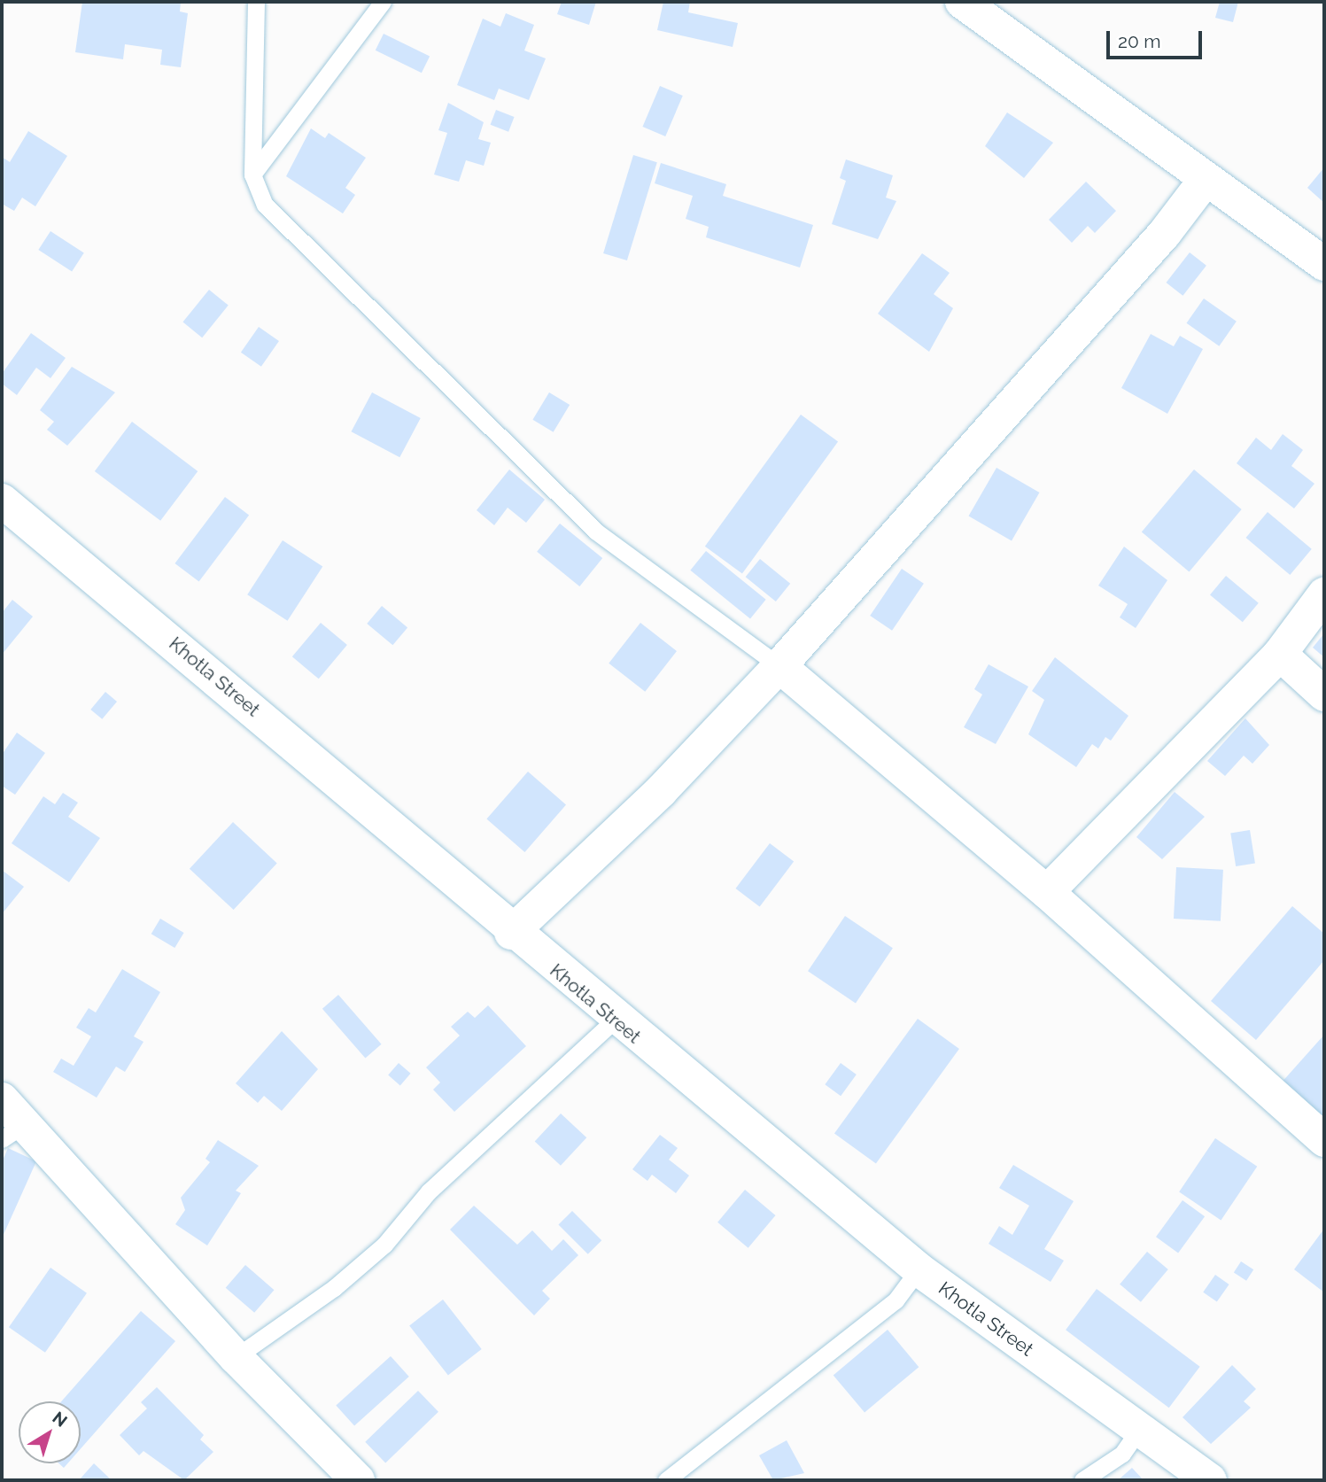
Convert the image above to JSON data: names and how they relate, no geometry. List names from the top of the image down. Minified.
{"streets":{"street":["Khotla Street"]},"scale_bar":"20 m","north":"top right"}
